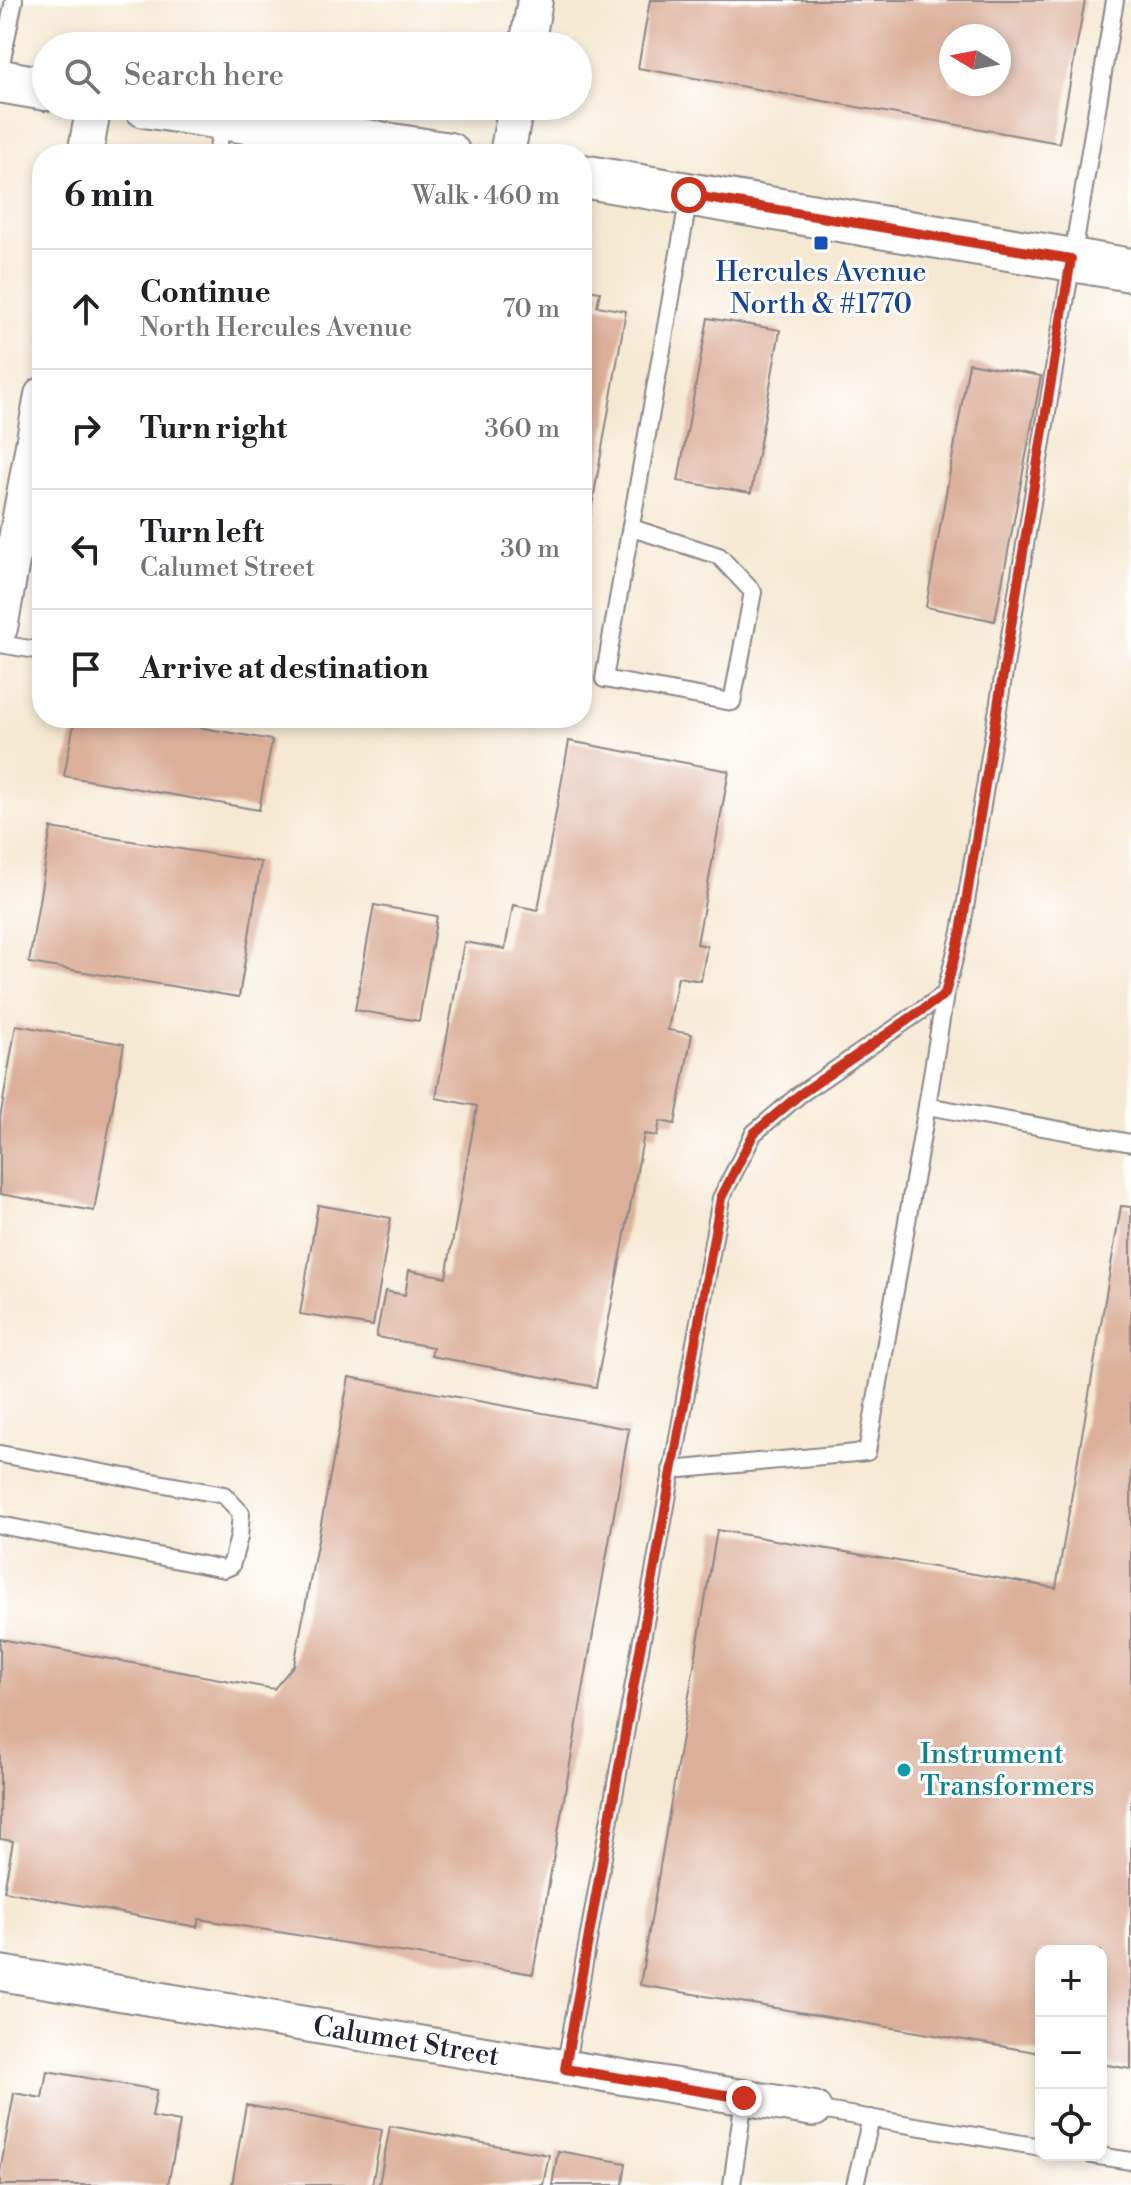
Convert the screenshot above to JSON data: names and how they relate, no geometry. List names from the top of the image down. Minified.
{"streets":{"street":["Calumet Street"]},"places":{"transit":["Hercules Avenue North & #1770"],"other":["Instrument Transformers"]},"north":"left","page":{"search":"Search here","heading":["6 min","Walk · 460 m"],"list":[["Continue","North Hercules Avenue","70 m"],["Turn right","360 m"],["Turn left","Calumet Street","30 m"],"Arrive at destination"],"map_buttons":["+","−"]}}
